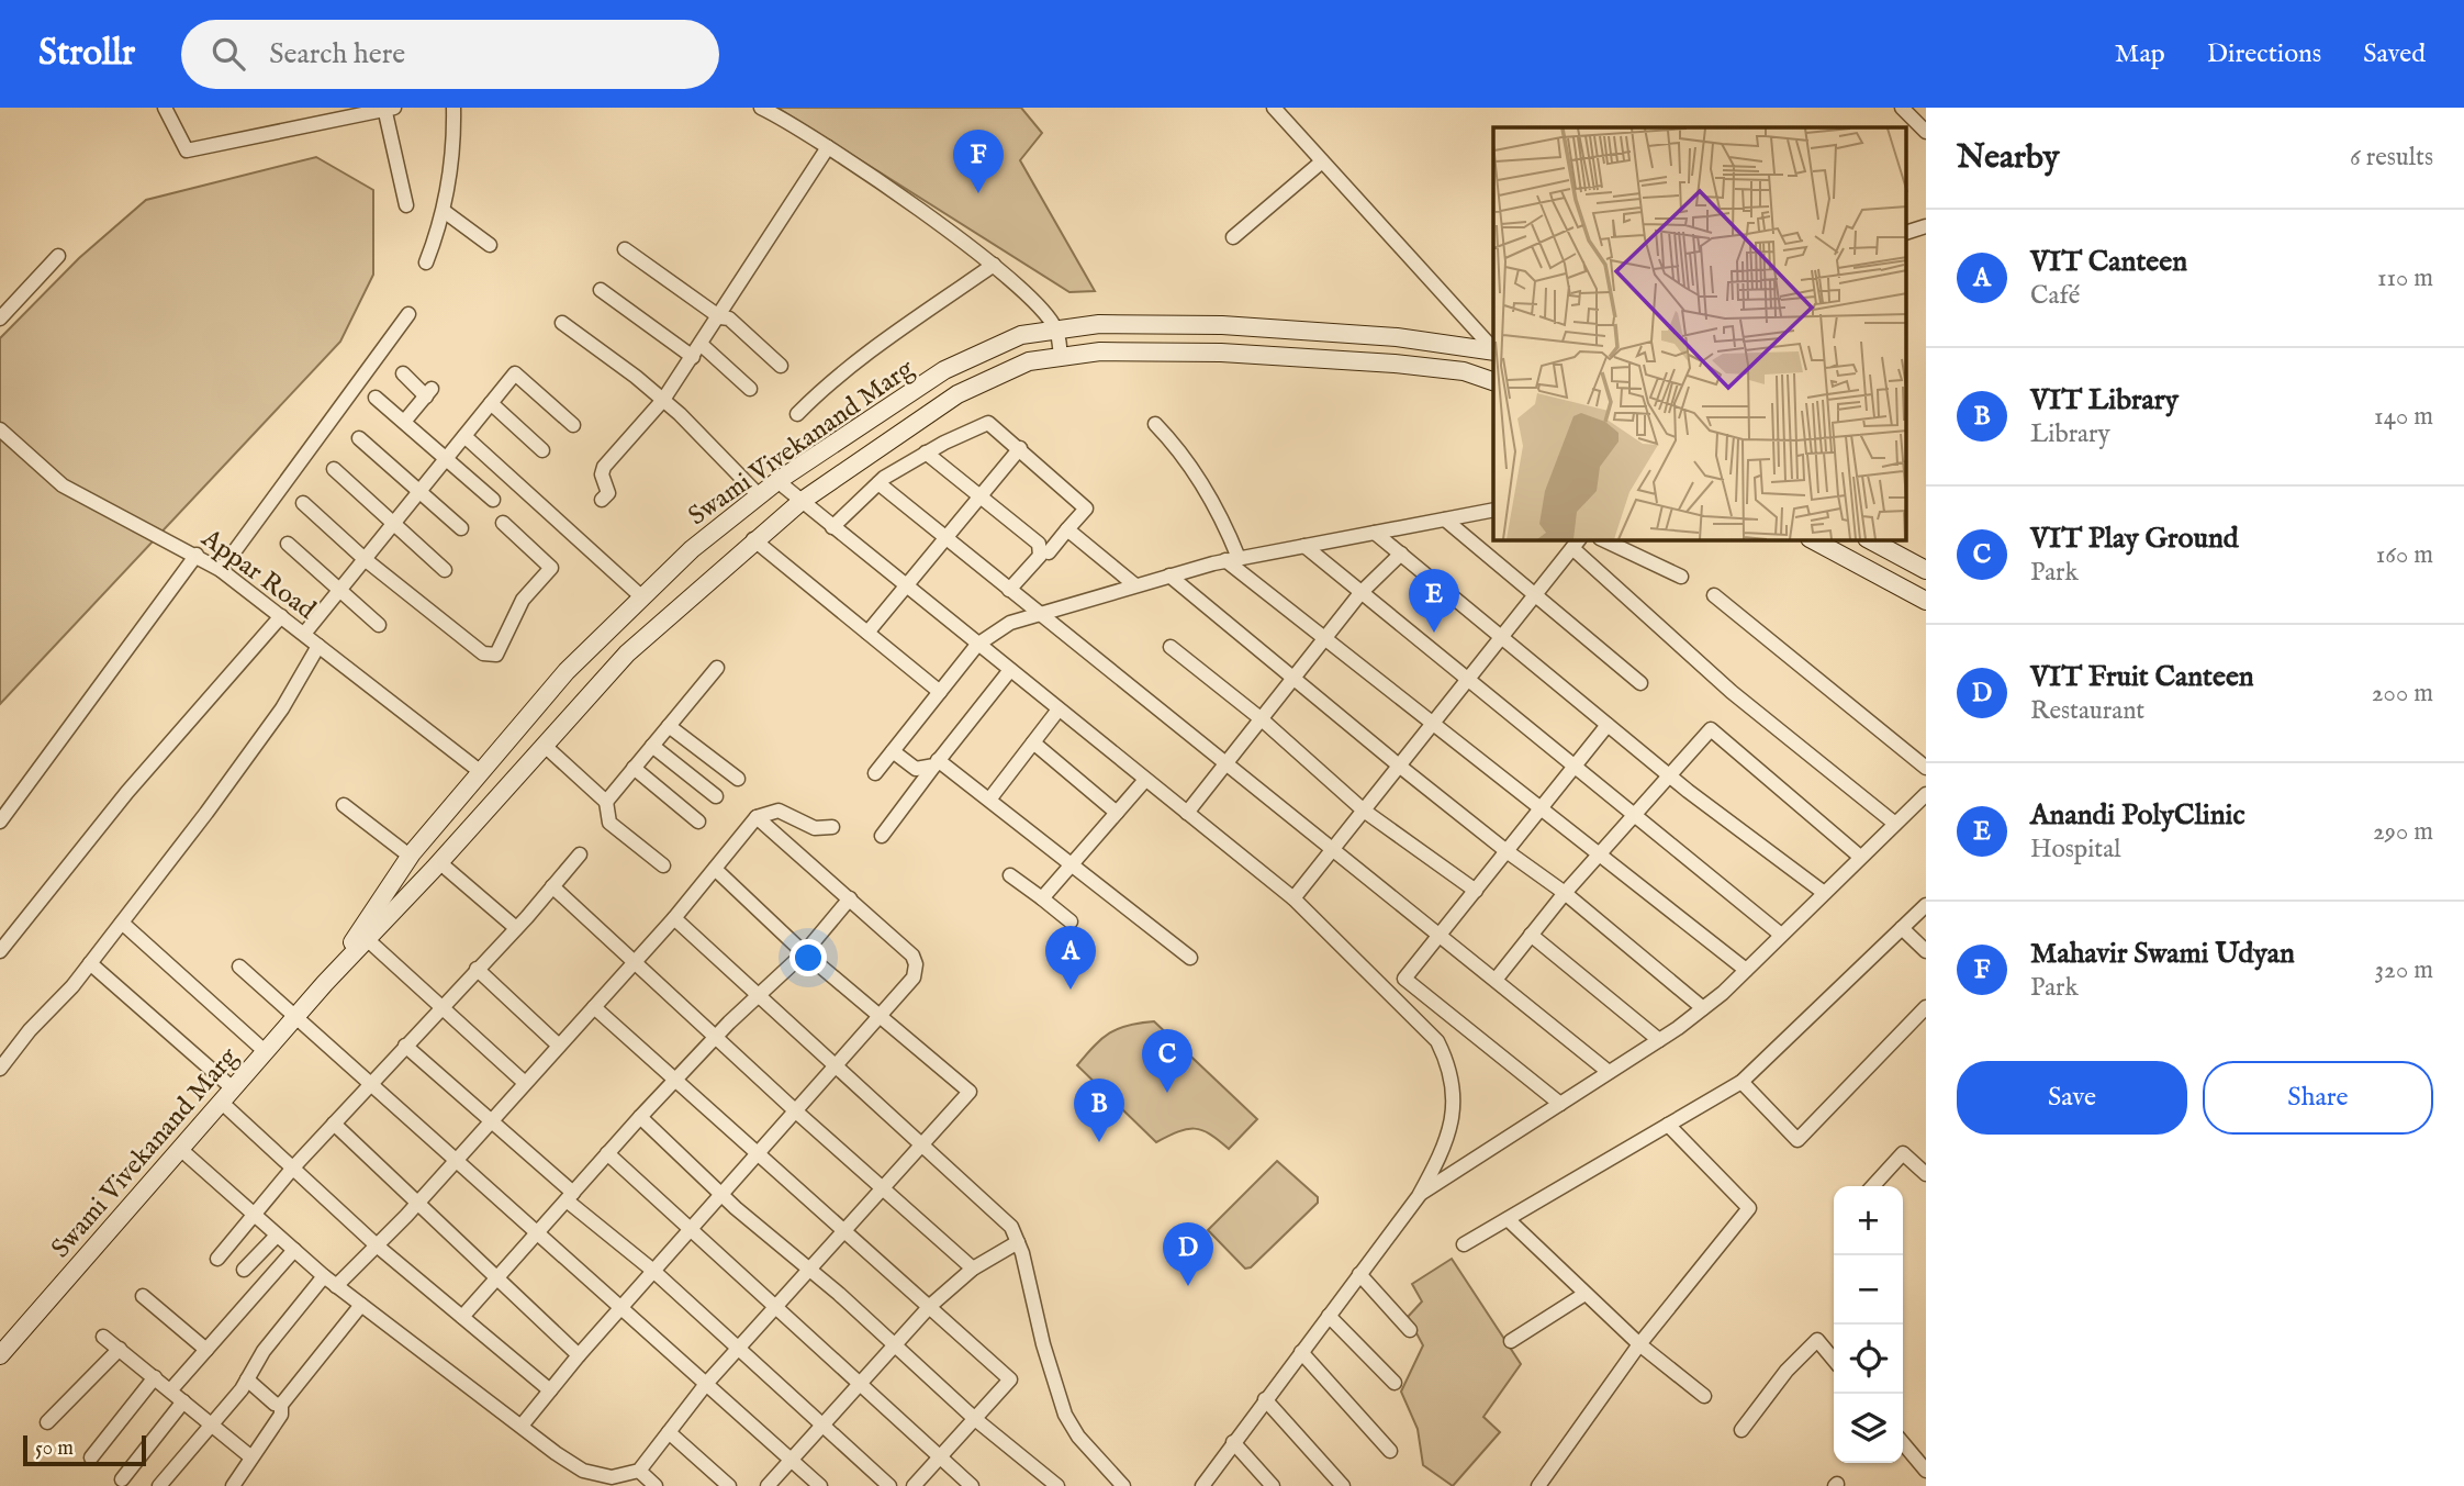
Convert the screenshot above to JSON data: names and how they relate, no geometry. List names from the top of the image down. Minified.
{"streets":{"main road":["Swami Vivekanand Marg"],"street":["Appar Road"]},"crossings":[["Swami Vivekanand Marg","Appar Road"]],"scale_bar":"50 m","page":{"header":"Strollr","search":"Search here","nav":["Map","Directions","Saved"],"heading":["Nearby","6 results"],"pins":["F","E","A","C","B","D"],"list":[{"mark":"A","name":"VIT Canteen","note":"Café","value":"110 m"},{"mark":"B","name":"VIT Library","note":"Library","value":"140 m"},{"mark":"C","name":"VIT Play Ground","note":"Park","value":"160 m"},{"mark":"D","name":"VIT Fruit Canteen","note":"Restaurant","value":"200 m"},{"mark":"E","name":"Anandi PolyClinic","note":"Hospital","value":"290 m"},{"mark":"F","name":"Mahavir Swami Udyan","note":"Park","value":"320 m"}],"buttons":["Save","Share"],"map_buttons":["+","−"],"scale":"50 m"}}
